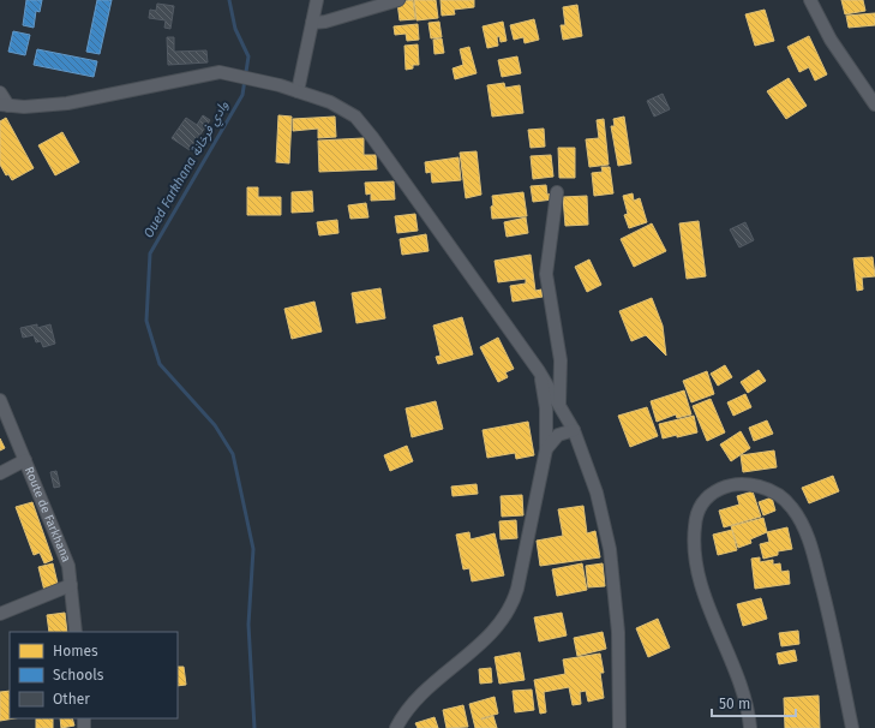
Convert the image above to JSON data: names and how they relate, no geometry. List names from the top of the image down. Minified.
{"streets":{"street":["Route de Farkhana"]},"water":["Oued Farkhana وادي فرخانة"],"legend":["Homes","Schools","Other"],"scale_bar":"50 m"}
